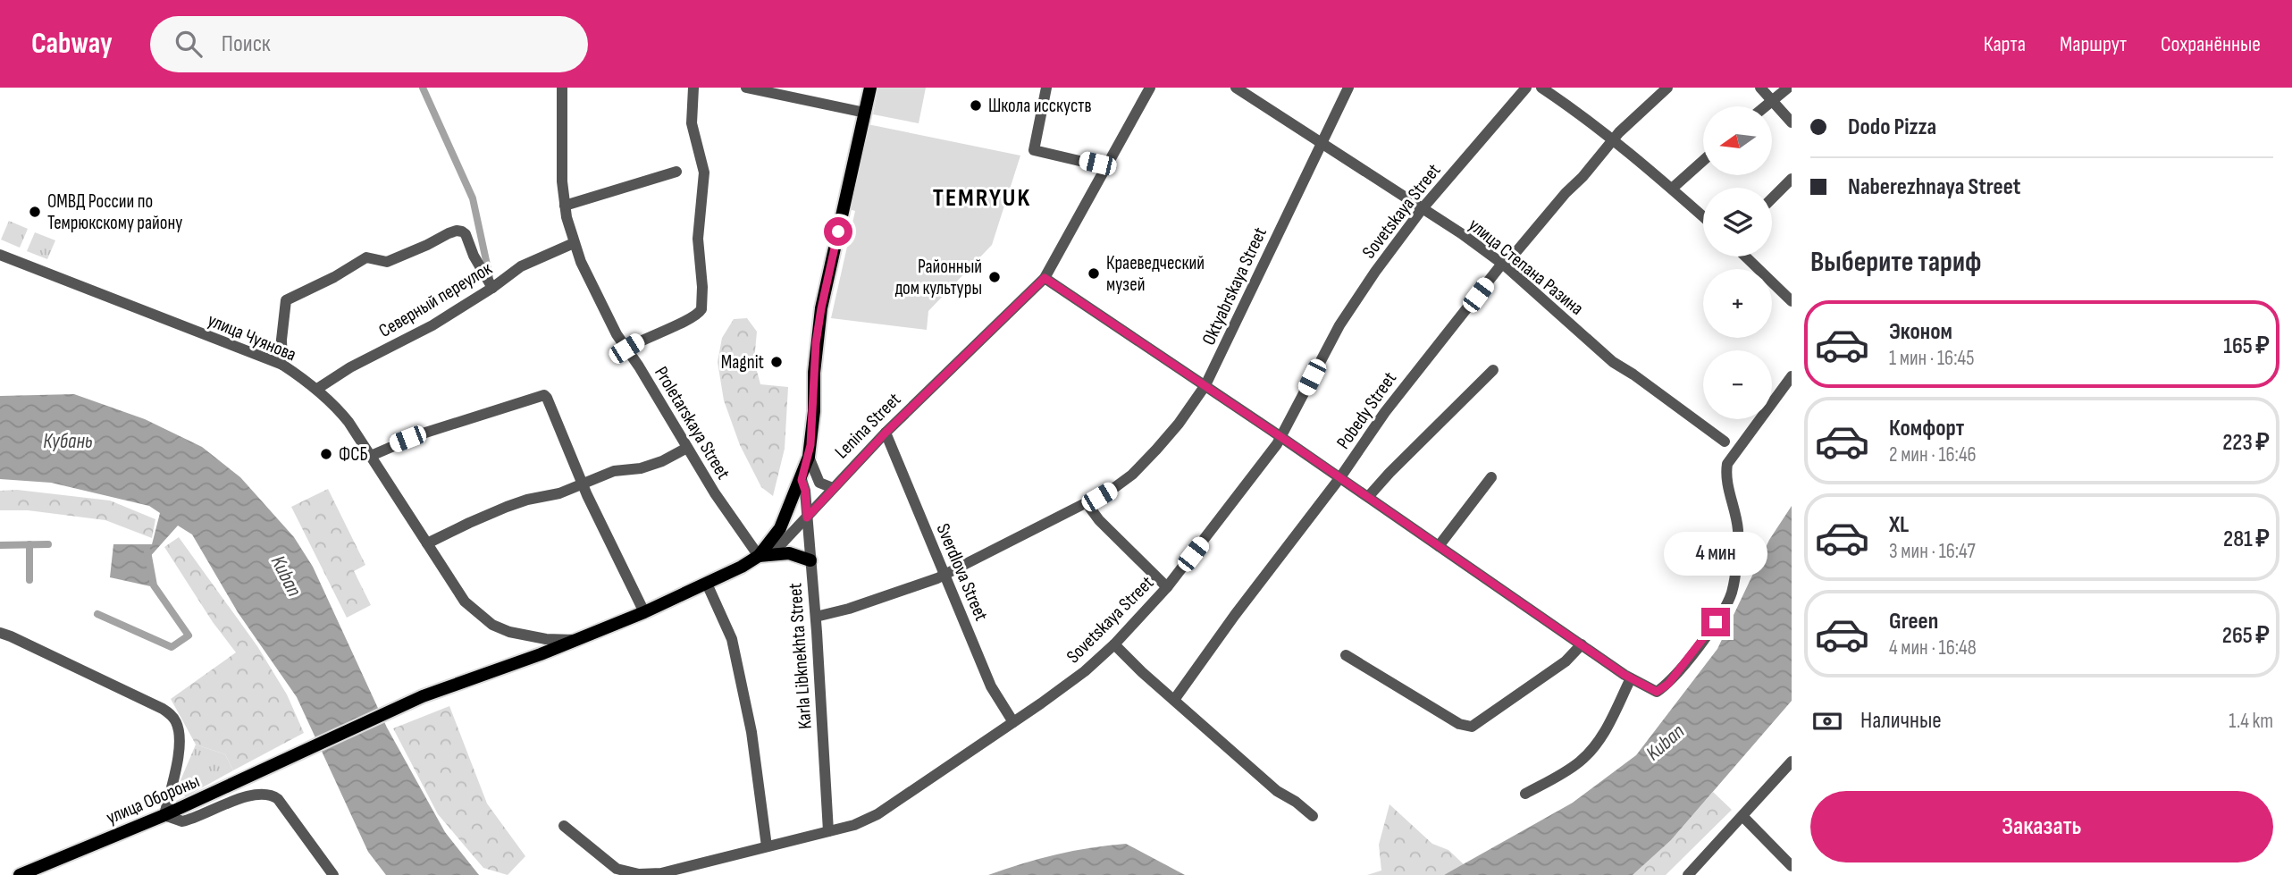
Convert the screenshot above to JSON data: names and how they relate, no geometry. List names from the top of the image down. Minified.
{"streets":{"main road":["Lenina Street","улица Обороны"],"street":["Sovetskaya Street","улица Степана Разина","Oktyabrskaya Street","Северный переулок","улица Чуянова","Pobedy Street","Proletarskaya Street","Sverdlova Street","Karla Libknekhta Street"]},"crossings":[["Sovetskaya Street","улица Степана Разина"],["Sovetskaya Street","Sverdlova Street"],["Sovetskaya Street","Karla Libknekhta Street"],["улица Степана Разина","Oktyabrskaya Street"],["улица Степана Разина","Pobedy Street"],["Oktyabrskaya Street","Sverdlova Street"],["Oktyabrskaya Street","Karla Libknekhta Street"],["Северный переулок","улица Чуянова"],["Северный переулок","Proletarskaya Street"],["улица Чуянова","Lenina Street"],["Proletarskaya Street","Lenina Street"],["Lenina Street","Sverdlova Street"],["Lenina Street","Karla Libknekhta Street"],["Lenina Street","улица Обороны"]],"districts":["TEMRYUK"],"water":["Кубань","Kuban"],"places":["Школа исскуств","ОМВД России по Темрюкскому району","Краеведческий музей","Районный дом культуры","Magnit","ФСБ"],"north":"left","page":{"header":"Cabway","search":"Поиск","nav":["Карта","Маршрут","Сохранённые"],"banner":["Dodo Pizza","Naberezhnaya Street"],"map_buttons":["+","−"],"heading":"Выберите тариф","list":[{"name":"Эконом","note":"1 мин · 16:45","value":"165 ₽"},{"name":"Комфорт","note":"2 мин · 16:46","value":"223 ₽"},{"name":"XL","note":"3 мин · 16:47","value":"281 ₽"},{"name":"Green","note":"4 мин · 16:48","value":"265 ₽"}],"bubble":"4 мин","pay":["Наличные","1.4 km"],"buttons":"Заказать"}}
